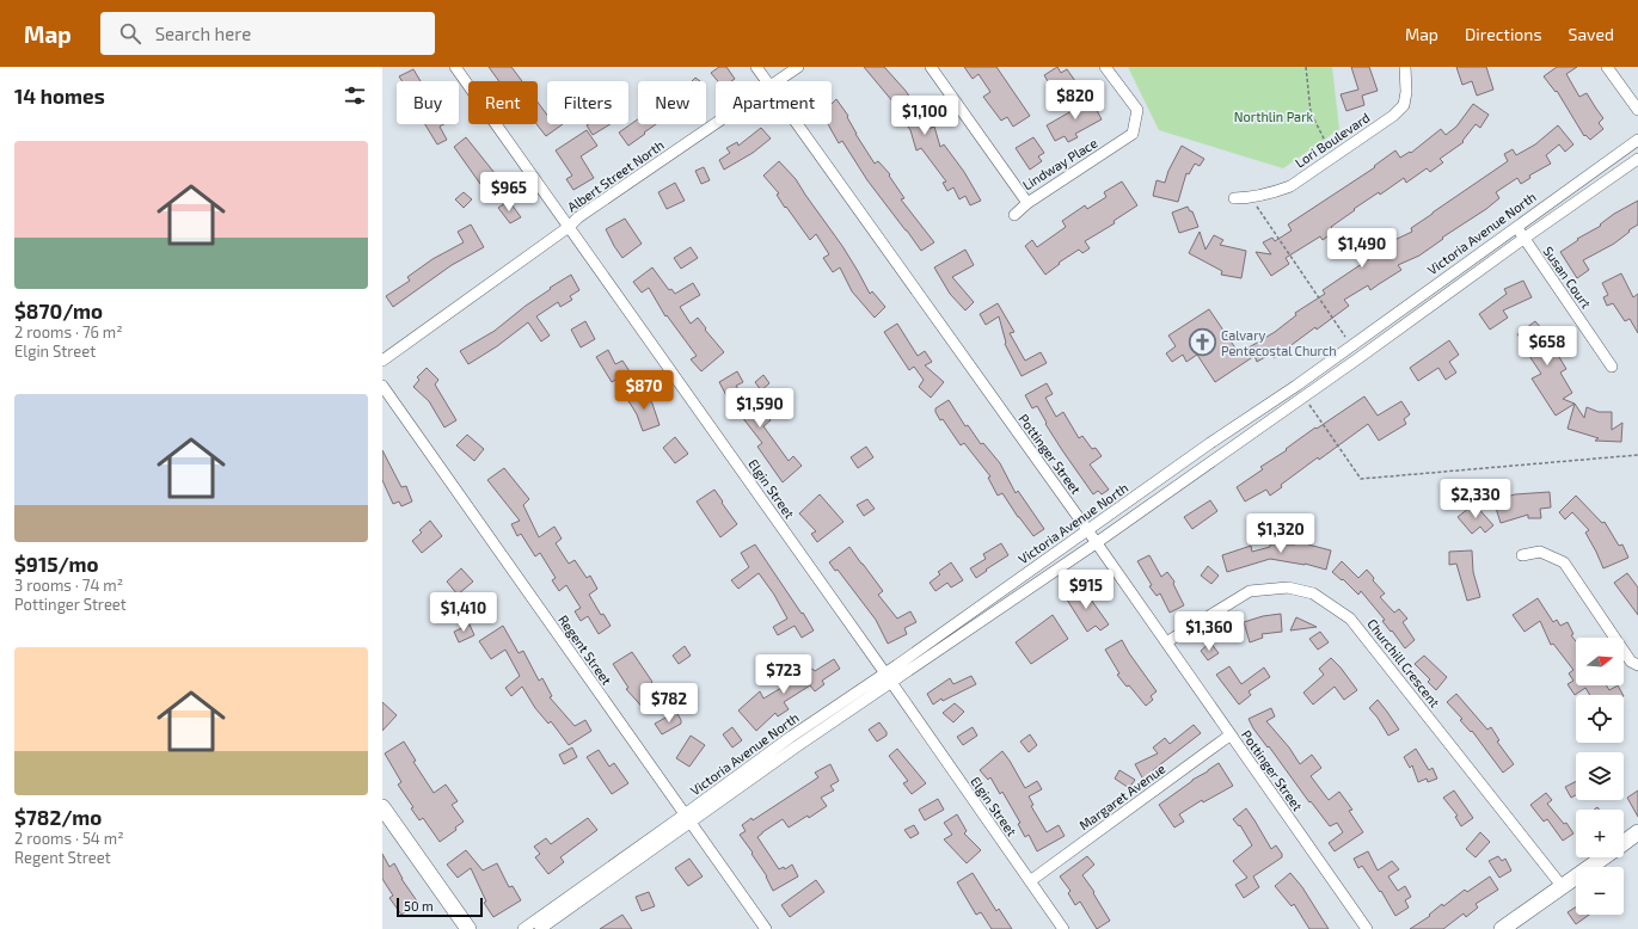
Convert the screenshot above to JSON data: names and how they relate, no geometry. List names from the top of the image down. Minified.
{"streets":{"street":["Lori Boulevard","Lindway Place","Albert Street North","Victoria Avenue North","Susan Court","Pottinger Street","Elgin Street","Regent Street","Churchill Crescent","Margaret Avenue"]},"crossings":[["Albert Street North","Elgin Street"],["Victoria Avenue North","Susan Court"],["Victoria Avenue North","Pottinger Street"],["Victoria Avenue North","Elgin Street"],["Victoria Avenue North","Regent Street"],["Pottinger Street","Churchill Crescent"],["Pottinger Street","Margaret Avenue"],["Elgin Street","Margaret Avenue"]],"parks":["Northlin Park"],"places":{"church":["Calvary Pentecostal Church"]},"scale_bar":"50 m","north":"right","page":{"header":"Map","search":"Search here","nav":["Map","Directions","Saved"],"heading":"14 homes","price":["$820","$1,100","$965","$1,490","$658","$870","$1,590","$2,330","$1,320","$915","$1,410","$1,360","$723","$782"],"chip":["Buy","Rent","Filters","New","Apartment"],"list":[{"name":"$870/mo","note":"2 rooms · 76 m² · Elgin Street"},{"name":"$915/mo","note":"3 rooms · 74 m² · Pottinger Street"},{"name":"$782/mo","note":"2 rooms · 54 m² · Regent Street"}],"map_buttons":["+","−"],"scale":"50 m"}}
